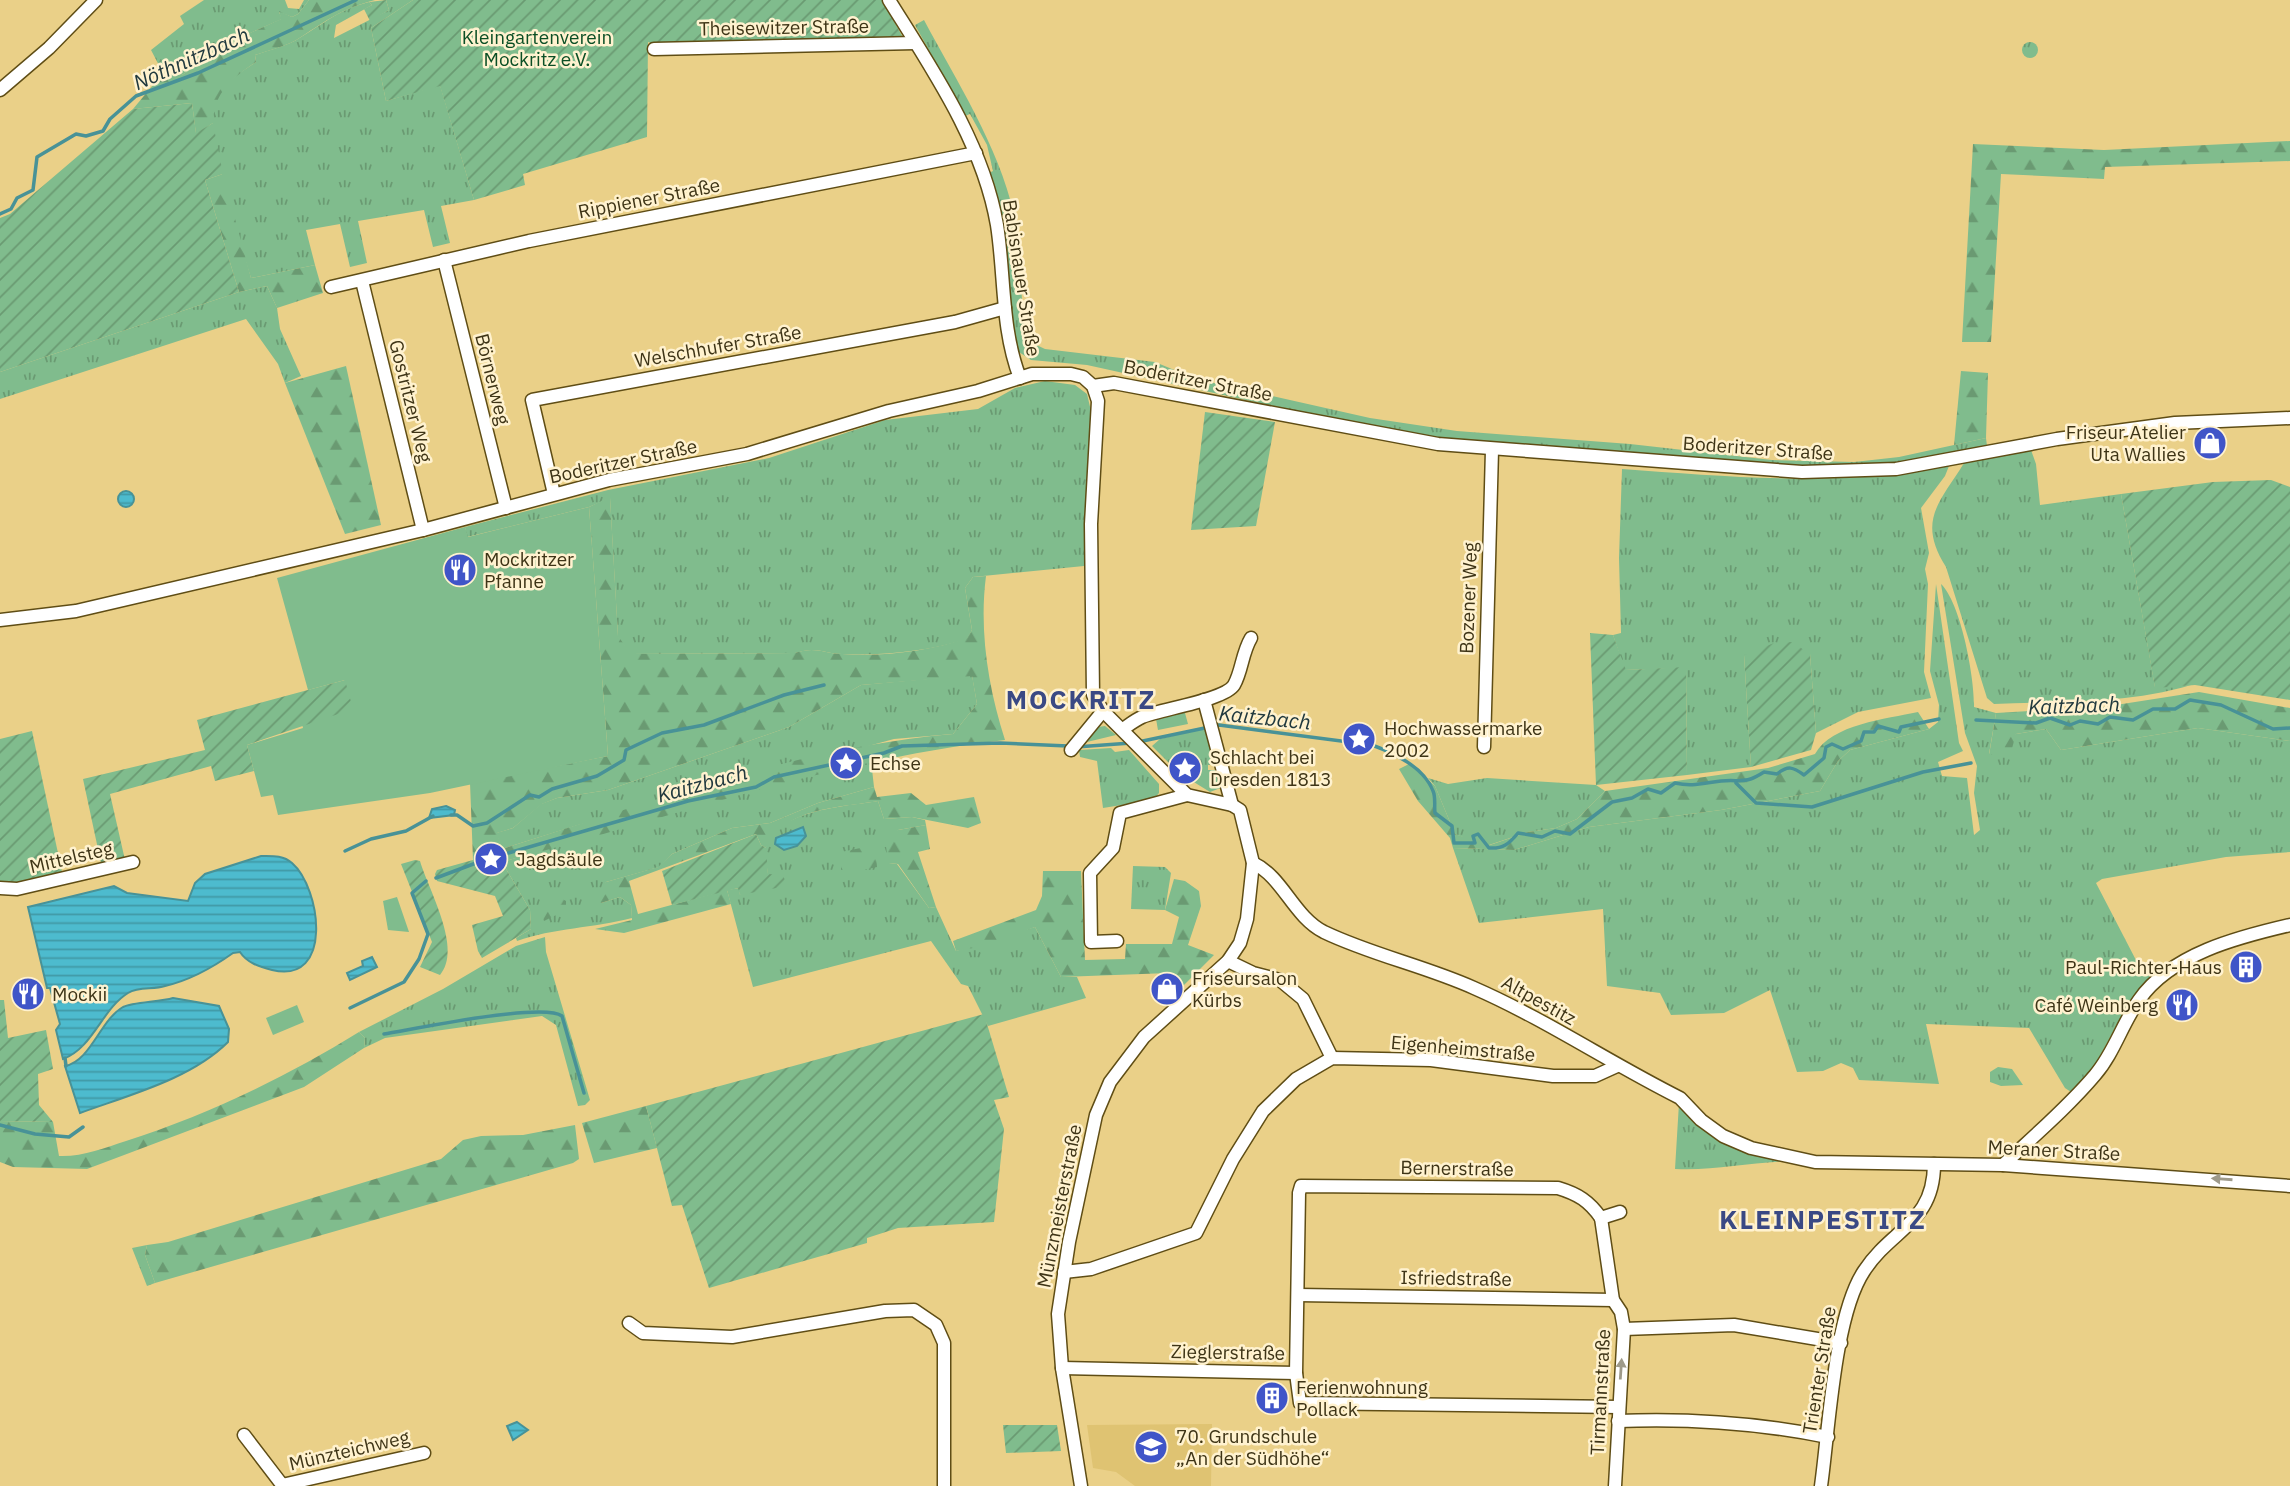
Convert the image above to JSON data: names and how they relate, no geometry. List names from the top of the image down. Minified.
{"streets":{"street":["Theisewitzer Straße","Rippiener Straße","Babisnauer Straße","Welschhufer Straße","Börnerweg","Boderitzer Straße","Gostritzer Weg","Bozener Weg","Mittelsteg","Altpestitz","Eigenheimstraße","Meraner Straße","Bernerstraße","Münzmeisterstraße","Isfriedstraße","Zieglerstraße","Trienter Straße","Tirmannstraße","Münzteichweg"]},"crossings":[["Theisewitzer Straße","Babisnauer Straße"],["Rippiener Straße","Babisnauer Straße"],["Rippiener Straße","Börnerweg"],["Rippiener Straße","Gostritzer Weg"],["Babisnauer Straße","Welschhufer Straße"],["Babisnauer Straße","Boderitzer Straße"],["Welschhufer Straße","Boderitzer Straße"],["Börnerweg","Boderitzer Straße"],["Boderitzer Straße","Gostritzer Weg"],["Boderitzer Straße","Bozener Weg"],["Altpestitz","Eigenheimstraße"],["Altpestitz","Meraner Straße"],["Altpestitz","Münzmeisterstraße"],["Meraner Straße","Trienter Straße"],["Bernerstraße","Isfriedstraße"],["Bernerstraße","Tirmannstraße"],["Münzmeisterstraße","Zieglerstraße"],["Isfriedstraße","Tirmannstraße"],["Zieglerstraße","Tirmannstraße"]],"one_way":["Meraner Straße"],"districts":["MOCKRITZ","KLEINPESTITZ"],"water":["Nöthnitzbach","Kaitzbach"],"parks":["Kleingartenverein Mockritz e.V."],"places":{"shop":["Friseur Atelier Uta Wallies","Friseursalon Kürbs"],"restaurant":["Mockritzer Pfanne","Mockii","Café Weinberg"],"place":["Hochwassermarke 2002","Echse","Schlacht bei Dresden 1813","Jagdsäule"],"building":["Paul-Richter-Haus","Ferienwohnung Pollack"],"school or university":["70. Grundschule „An der Südhöhe“"]}}
